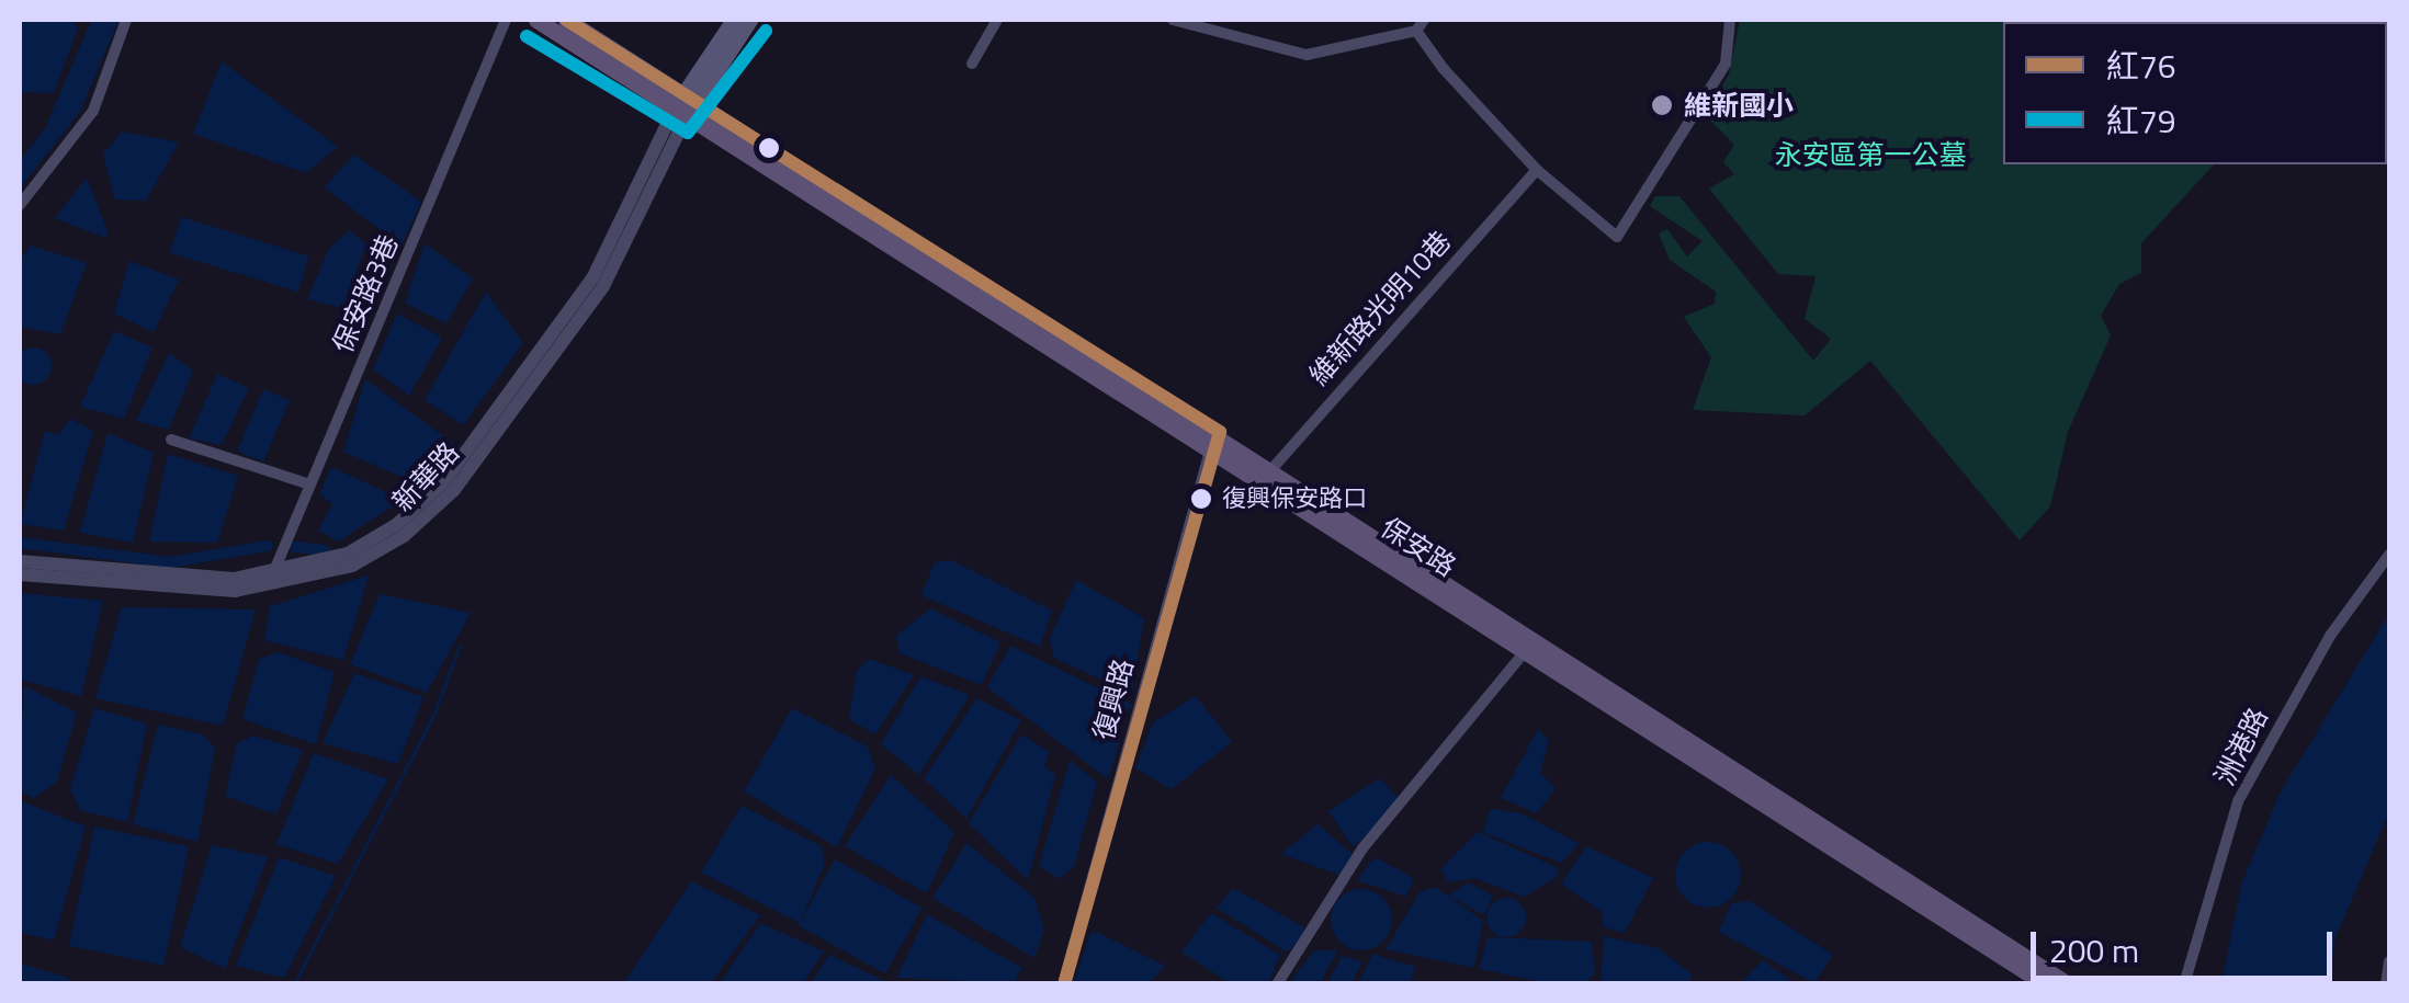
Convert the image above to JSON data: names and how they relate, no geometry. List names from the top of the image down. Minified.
{"streets":{"main road":["保安路"],"street":["保安路3巷","維新路光明10巷","新華路","復興路","洲港路"]},"crossings":[["保安路3巷","新華路"],["維新路光明10巷","保安路"],["新華路","保安路"],["保安路","復興路"]],"parks":["永安區第一公墓"],"places":["維新國小","復興保安路口"],"lines":["transit line 紅76","transit line 紅79"],"legend":["紅76","紅79"],"scale_bar":"200 m"}
